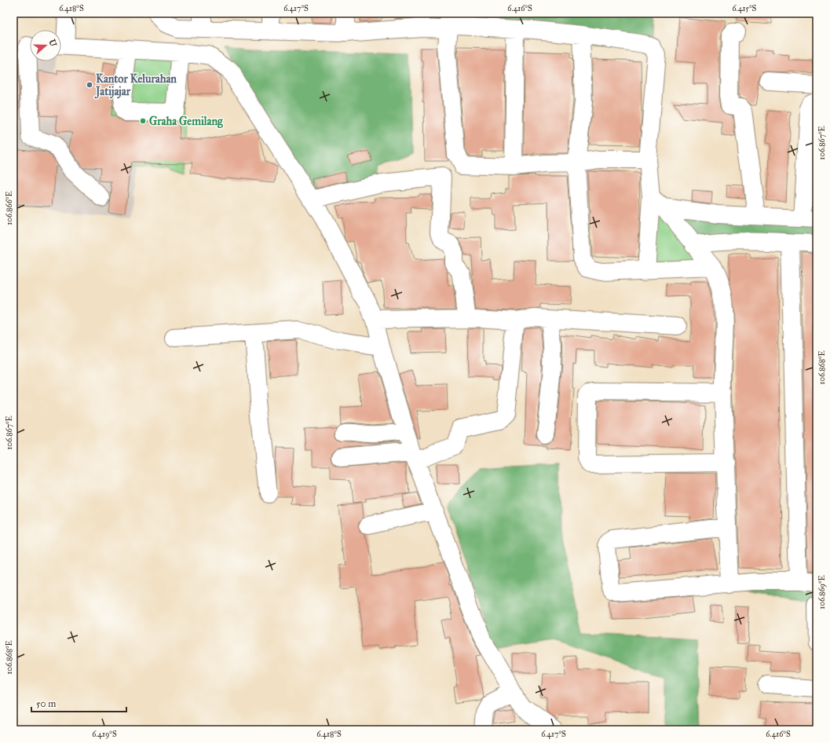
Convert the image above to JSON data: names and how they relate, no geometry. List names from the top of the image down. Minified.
{"places":["Kantor Kelurahan Jatijajar","Graha Gemilang"],"scale_bar":"50 m","north":"right","coordinates":["6.418°S","6.417°S","6.416°S","6.415°S","106.867°E","106.866°E","106.868°E","106.869°E","6.419°S"]}
